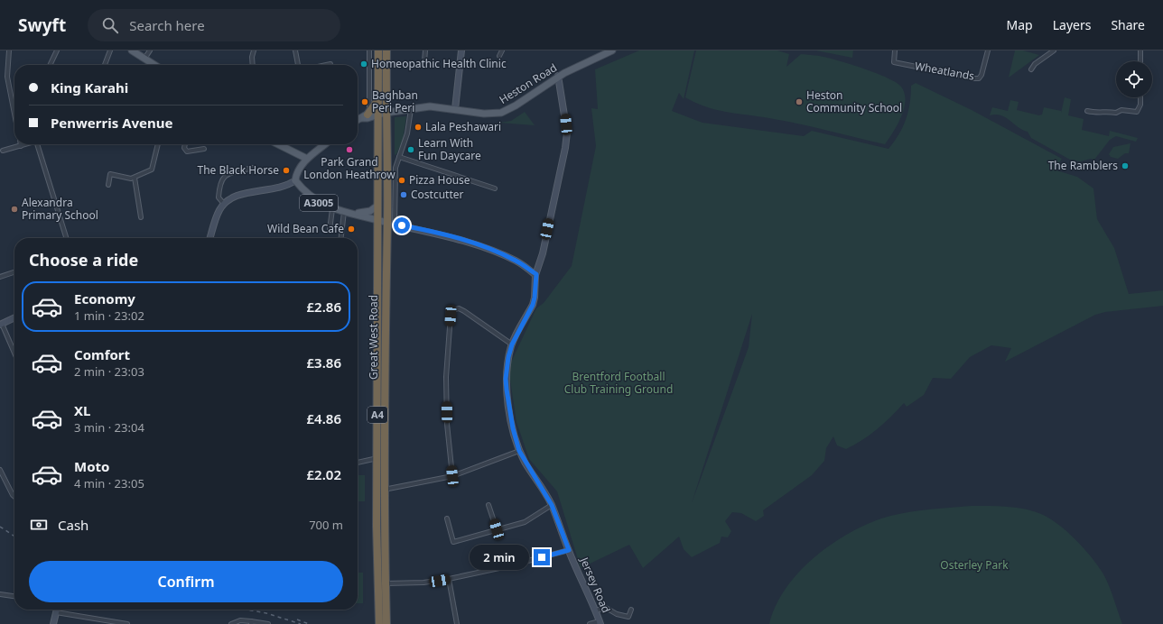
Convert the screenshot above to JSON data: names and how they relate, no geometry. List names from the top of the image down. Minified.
{"streets":{"highway":["Great West Road","A4"],"main road":["Heston Road","A3005"],"street":["Wheatlands","Jersey Road"]},"crossings":[["Heston Road","Great West Road"],["Heston Road","Jersey Road"],["A3005","Great West Road"]],"parks":["Brentford Football Club Training Ground","Osterley Park"],"places":["Homeopathic Health Clinic","Baghban Peri Peri","Heston Community School","Lala Peshawari","Park Grand London Heathrow","Learn With Fun Daycare","The Ramblers","The Black Horse","Pizza House","Costcutter","Alexandra Primary School","Wild Bean Cafe"],"page":{"header":"Swyft","search":"Search here","nav":["Map","Layers","Share"],"banner":["King Karahi","Penwerris Avenue"],"heading":"Choose a ride","list":[{"name":"Economy","note":"1 min · 23:02","value":"£2.86"},{"name":"Comfort","note":"2 min · 23:03","value":"£3.86"},{"name":"XL","note":"3 min · 23:04","value":"£4.86"},{"name":"Moto","note":"4 min · 23:05","value":"£2.02"}],"pay":["Cash","700 m"],"bubble":"2 min","buttons":"Confirm"}}
